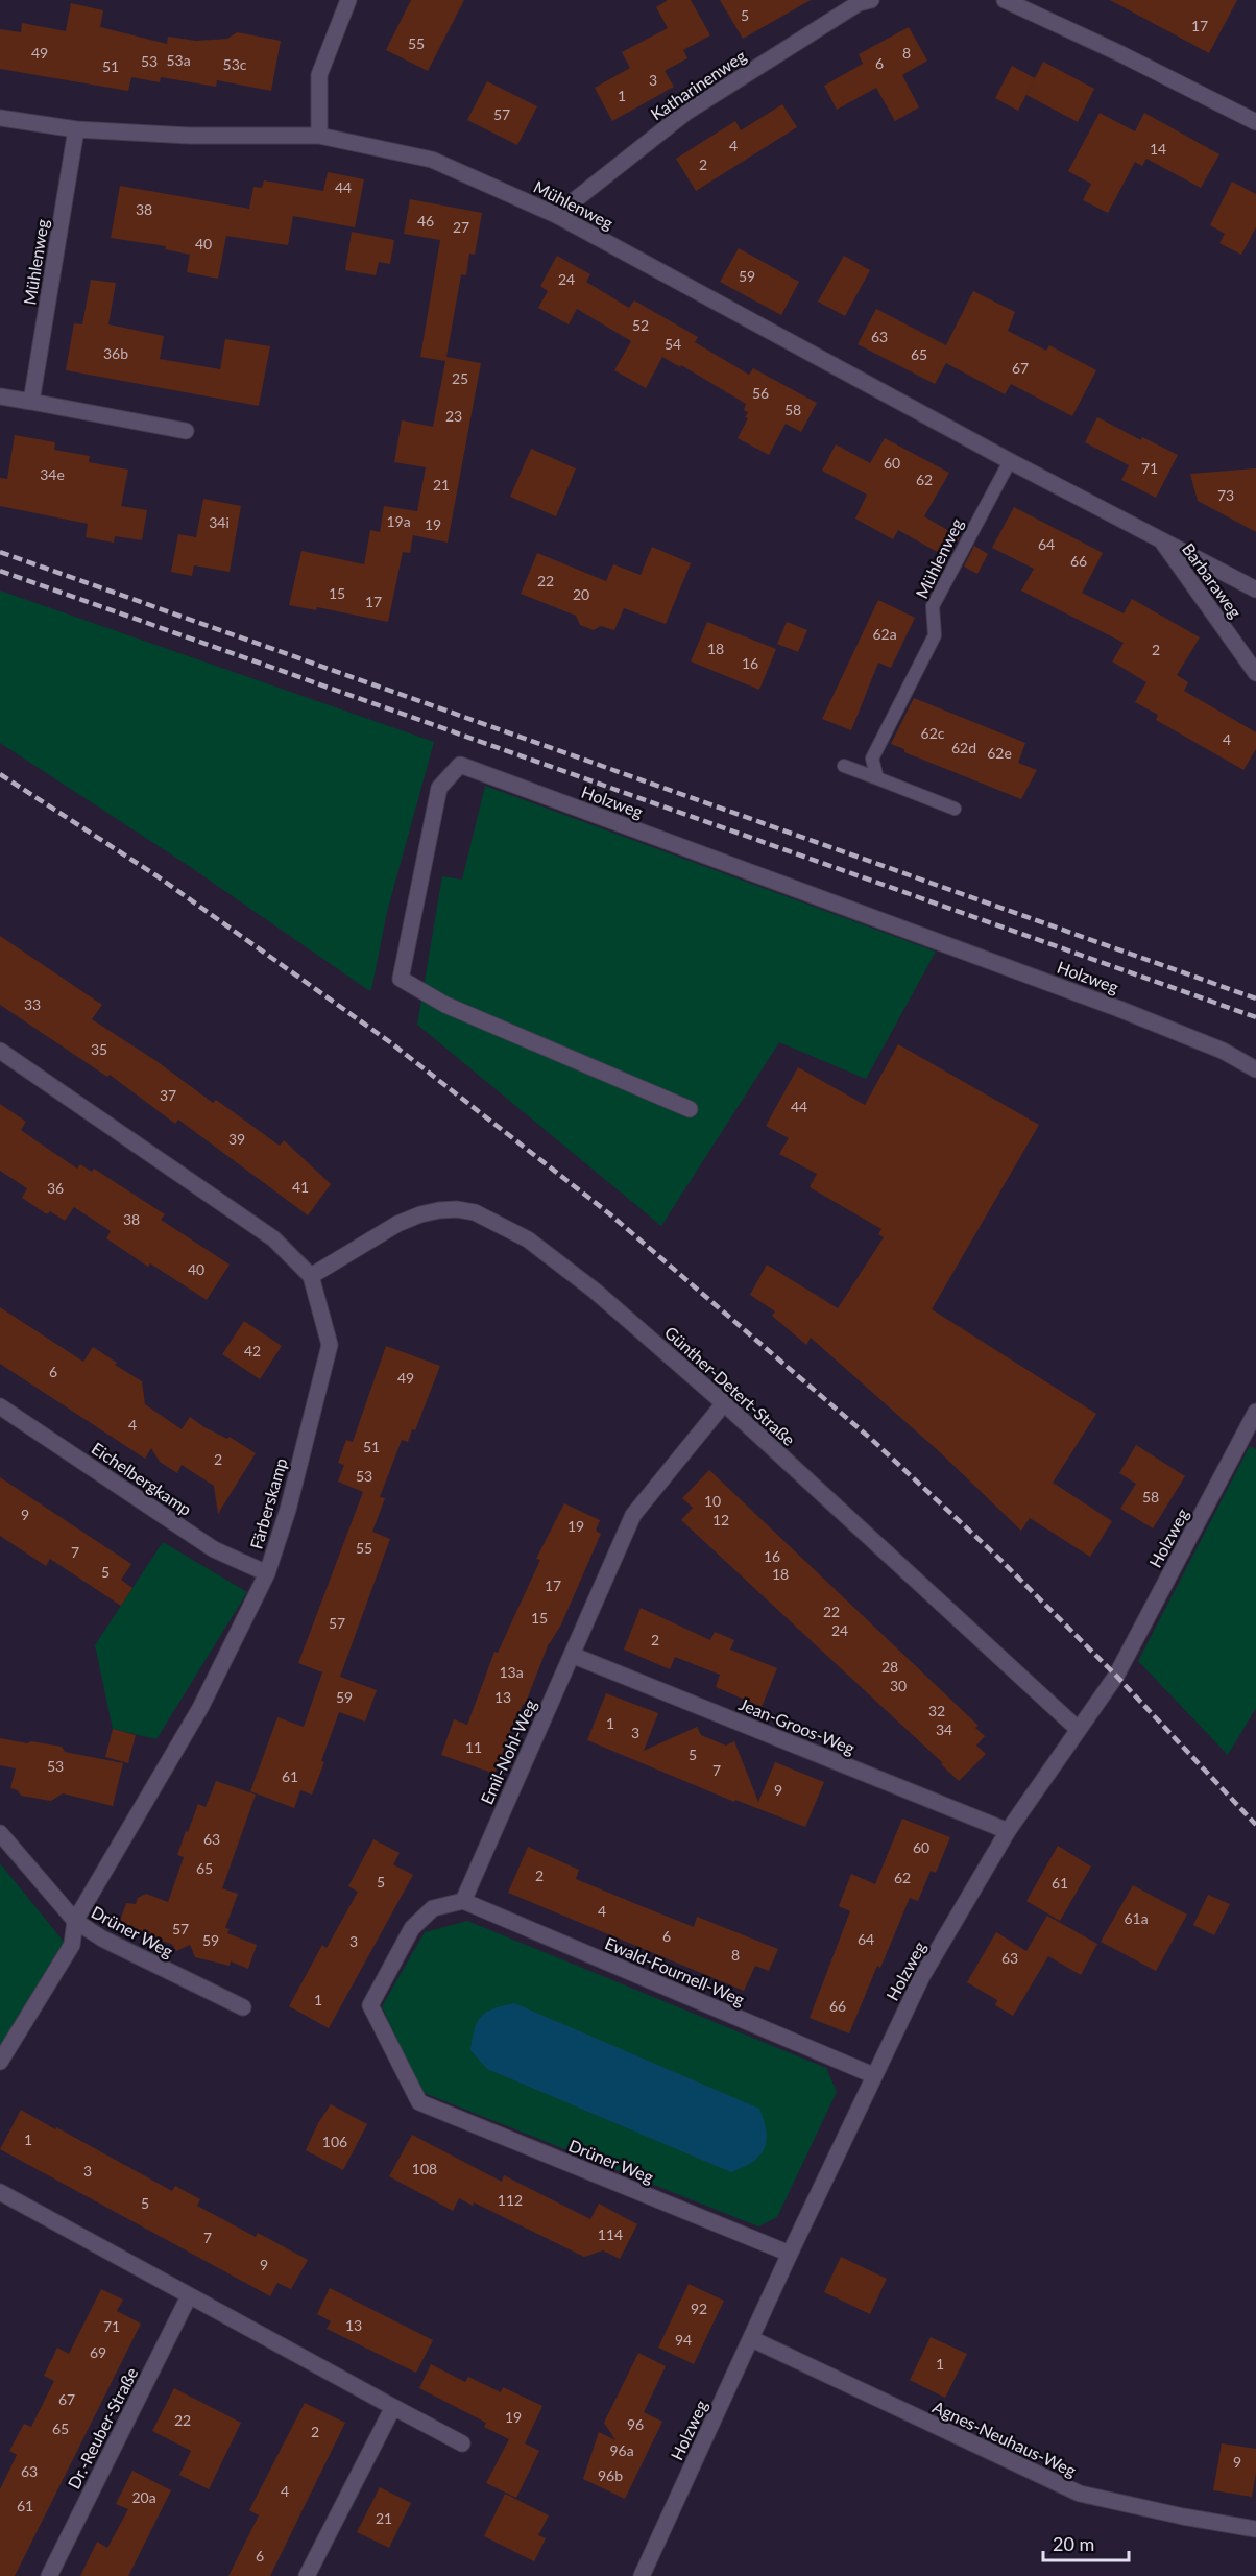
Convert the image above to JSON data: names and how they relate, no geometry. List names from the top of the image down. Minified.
{"streets":{"street":["Katharinenweg","Mühlenweg","Barbaraweg","Holzweg","Günther-Detert-Straße","Eichelbergkamp","Färberskamp","Jean-Groos-Weg","Emil-Nohl-Weg","Drüner Weg","Ewald-Fournell-Weg","Dr.-Reuber-Straße","Agnes-Neuhaus-Weg"]},"crossings":[["Katharinenweg","Mühlenweg"],["Mühlenweg","Barbaraweg"],["Holzweg","Günther-Detert-Straße"],["Holzweg","Jean-Groos-Weg"],["Holzweg","Drüner Weg"],["Holzweg","Ewald-Fournell-Weg"],["Holzweg","Agnes-Neuhaus-Weg"],["Günther-Detert-Straße","Färberskamp"],["Günther-Detert-Straße","Emil-Nohl-Weg"],["Eichelbergkamp","Färberskamp"],["Färberskamp","Drüner Weg"],["Jean-Groos-Weg","Emil-Nohl-Weg"],["Emil-Nohl-Weg","Drüner Weg"],["Emil-Nohl-Weg","Ewald-Fournell-Weg"],["Drüner Weg","Ewald-Fournell-Weg"]],"house_numbers":["5","17","55","49","8","53a","53","6","53c","51","3","1","57","4","14","2","44","38","46","27","40","59","24","52","63","54","36b","65","67","25","56","58","23","60","71","34e","62","21","73","19a","34i","19","64","66","22","15","20","17","62a","18","2","16","62c","4","62d","62e","33","35","37","44","39","41","36","38","40","42","6","49","4","51","2","53","58","10","9","12","19","55","7","16","5","18","17","22","15","57","24","2","28","13a","30","59","13","32","1","34","3","11","5","53","7","61","9","63","60","65","2","62","5","61","4","61a","57","6","64","59","3","8","63","1","66","1","106","108","3","112","5","114","7","9","92","13","71","94","69","1","67","19","22","96","65","2","96a","9","63","96b","4","20a","61","21","6"],"scale_bar":"20 m"}
